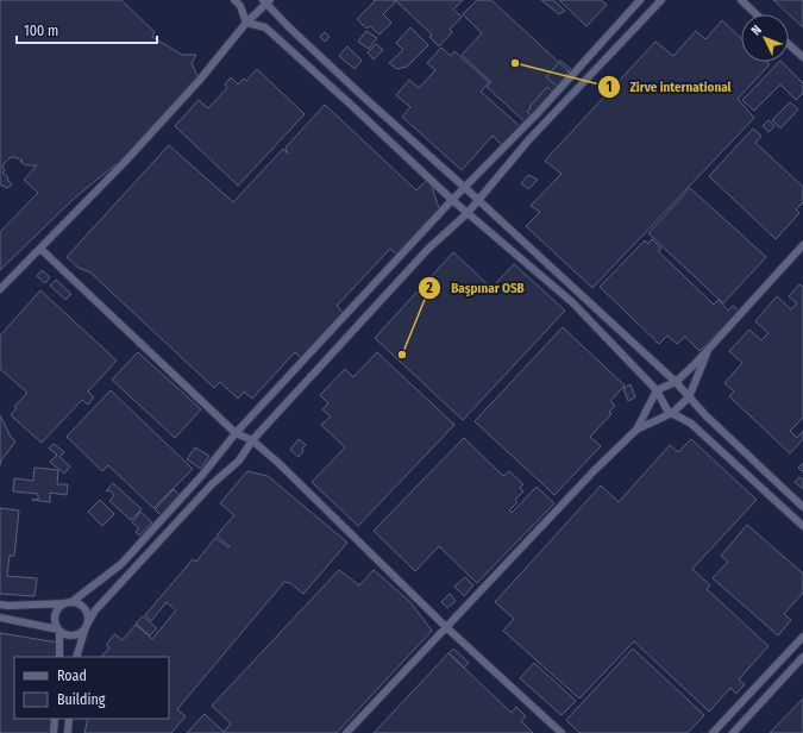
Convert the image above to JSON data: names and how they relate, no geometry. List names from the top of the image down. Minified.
{"places":["Zirve international","Başpınar OSB"],"legend":["Road","Building"],"scale_bar":"100 m","north":"top left"}
